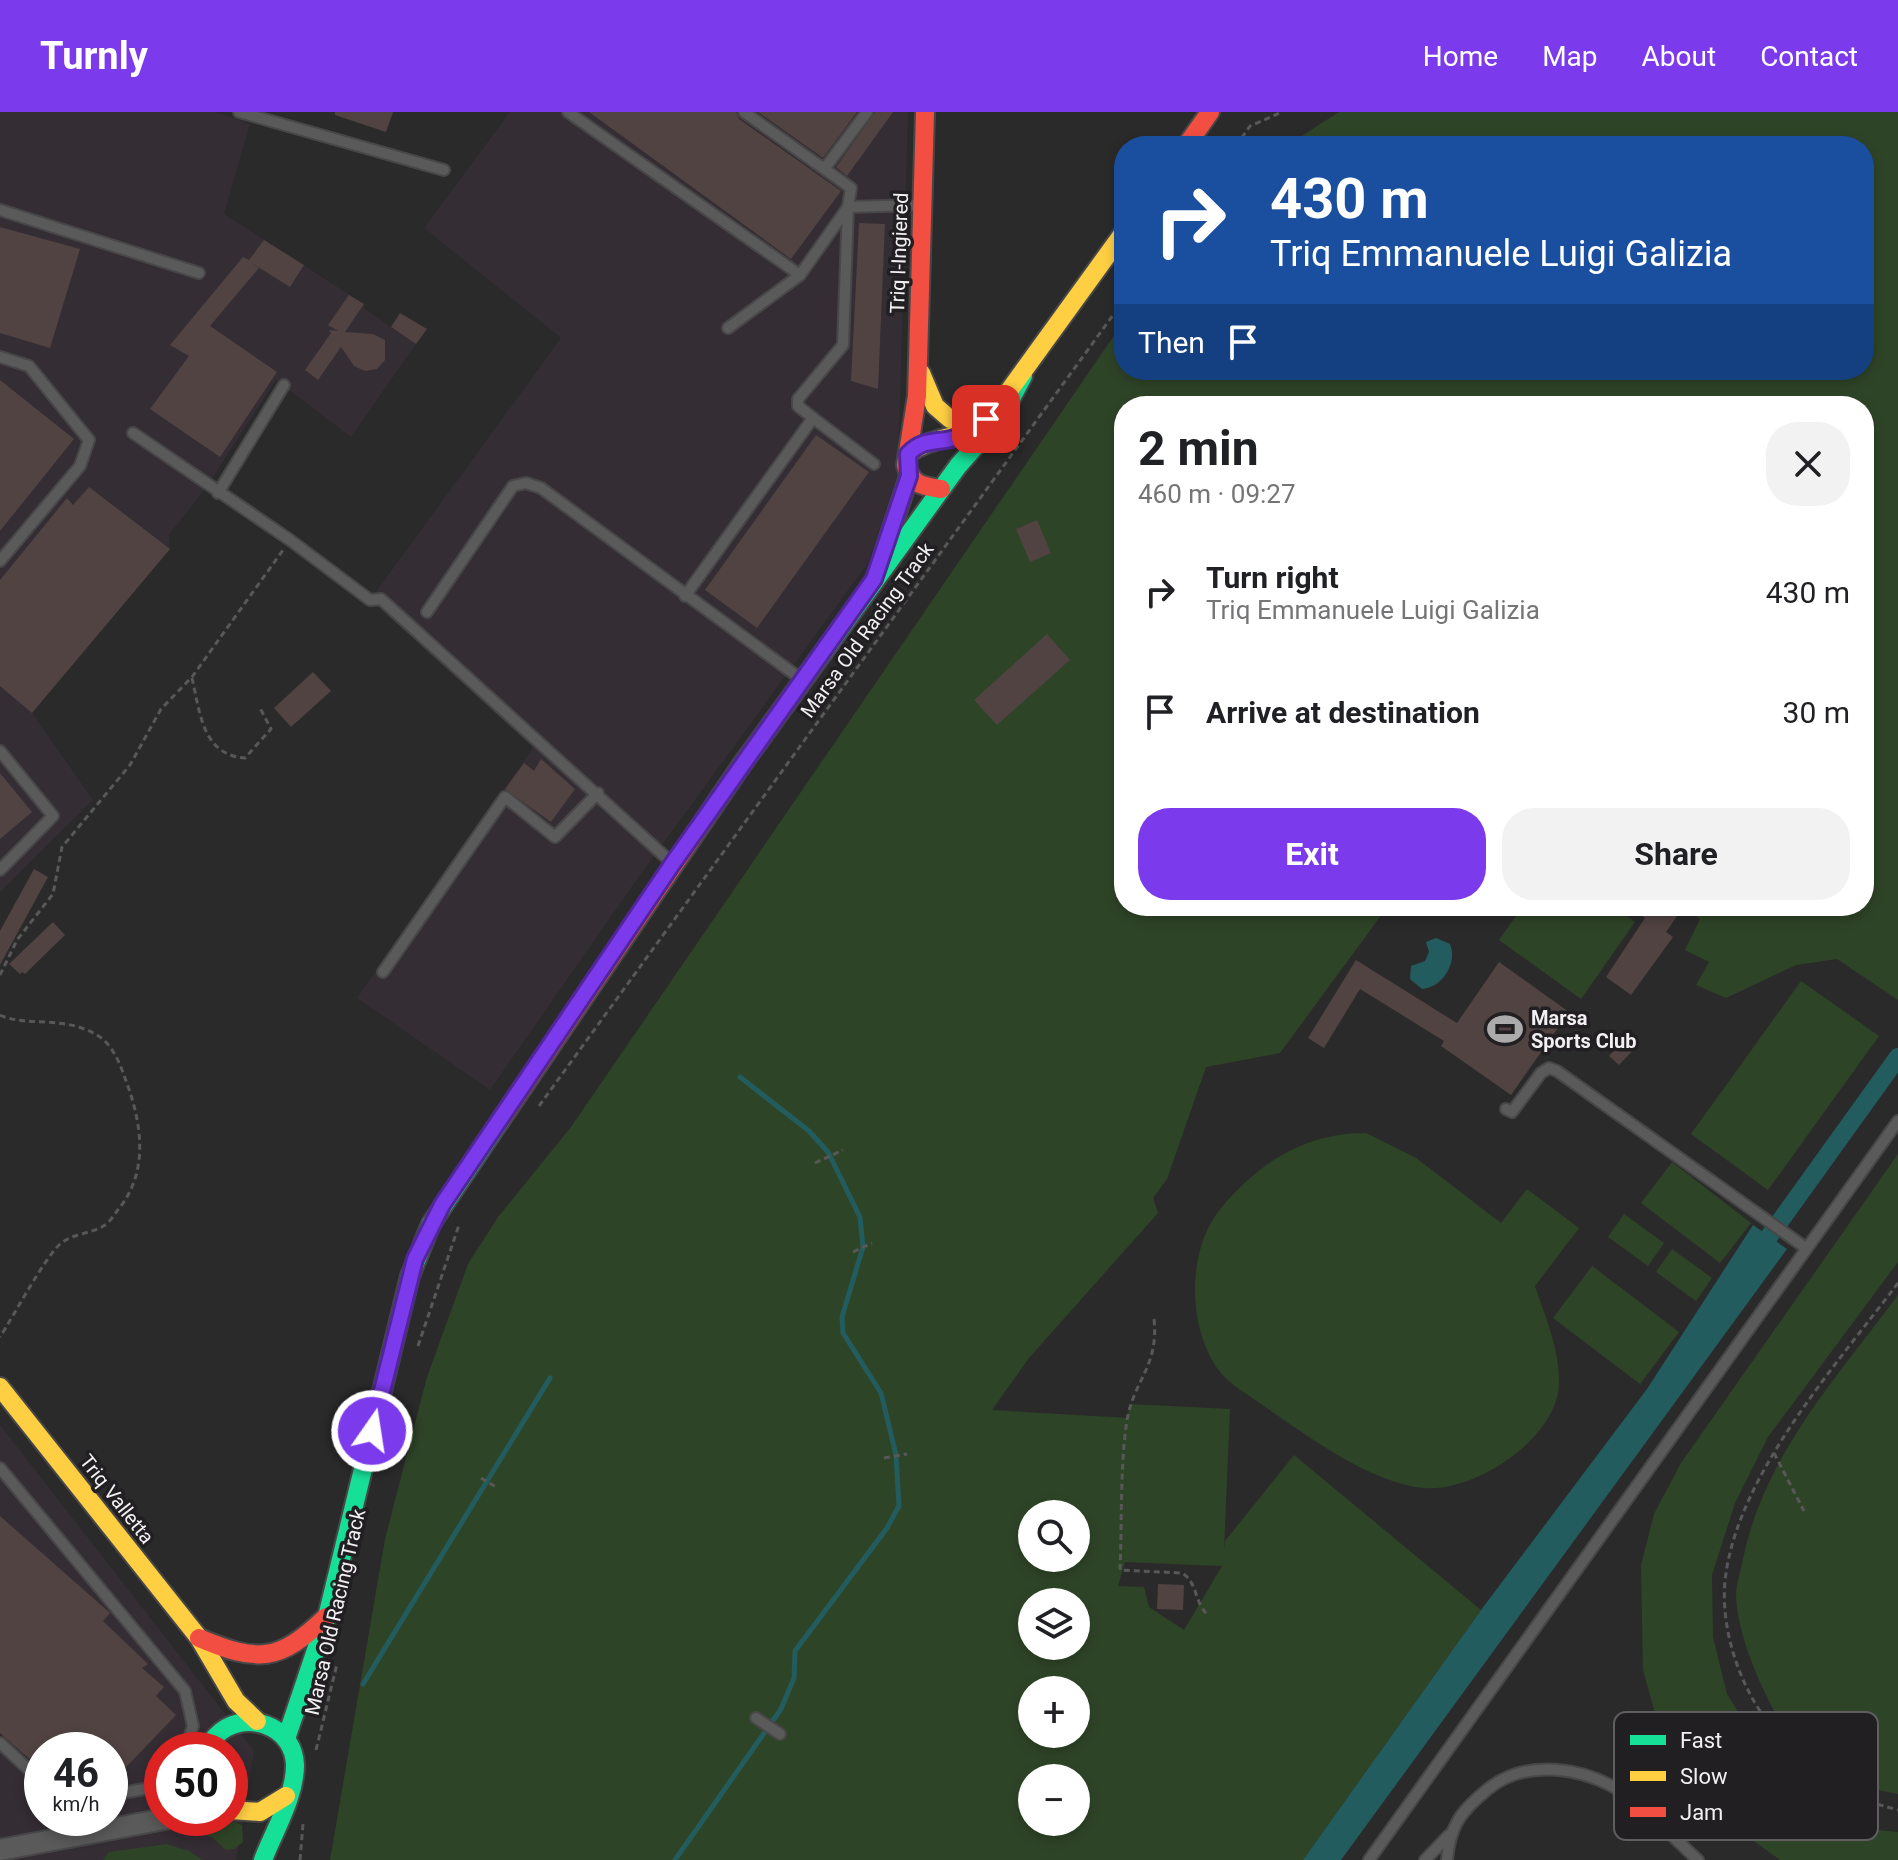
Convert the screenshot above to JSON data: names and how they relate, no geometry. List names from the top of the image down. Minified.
{"streets":{"main road":["Triq l-Ingiered","Triq Valletta"],"path":["Marsa Old Racing Track"]},"places":{"sports":["Marsa Sports Club"]},"legend":["Fast","Slow","Jam"],"page":{"header":"Turnly","nav":["Home","Map","About","Contact"],"turn":["430 m","Triq Emmanuele Luigi Galizia"],"then":"Then","heading":["2 min","460 m · 09:27"],"list":[{"name":"Turn right","note":"Triq Emmanuele Luigi Galizia","value":"430 m"},{"name":"Arrive at destination","value":"30 m"}],"buttons":["Exit","Share"],"map_buttons":["+","−"],"speed":"46 km/h","limit":"50"}}
